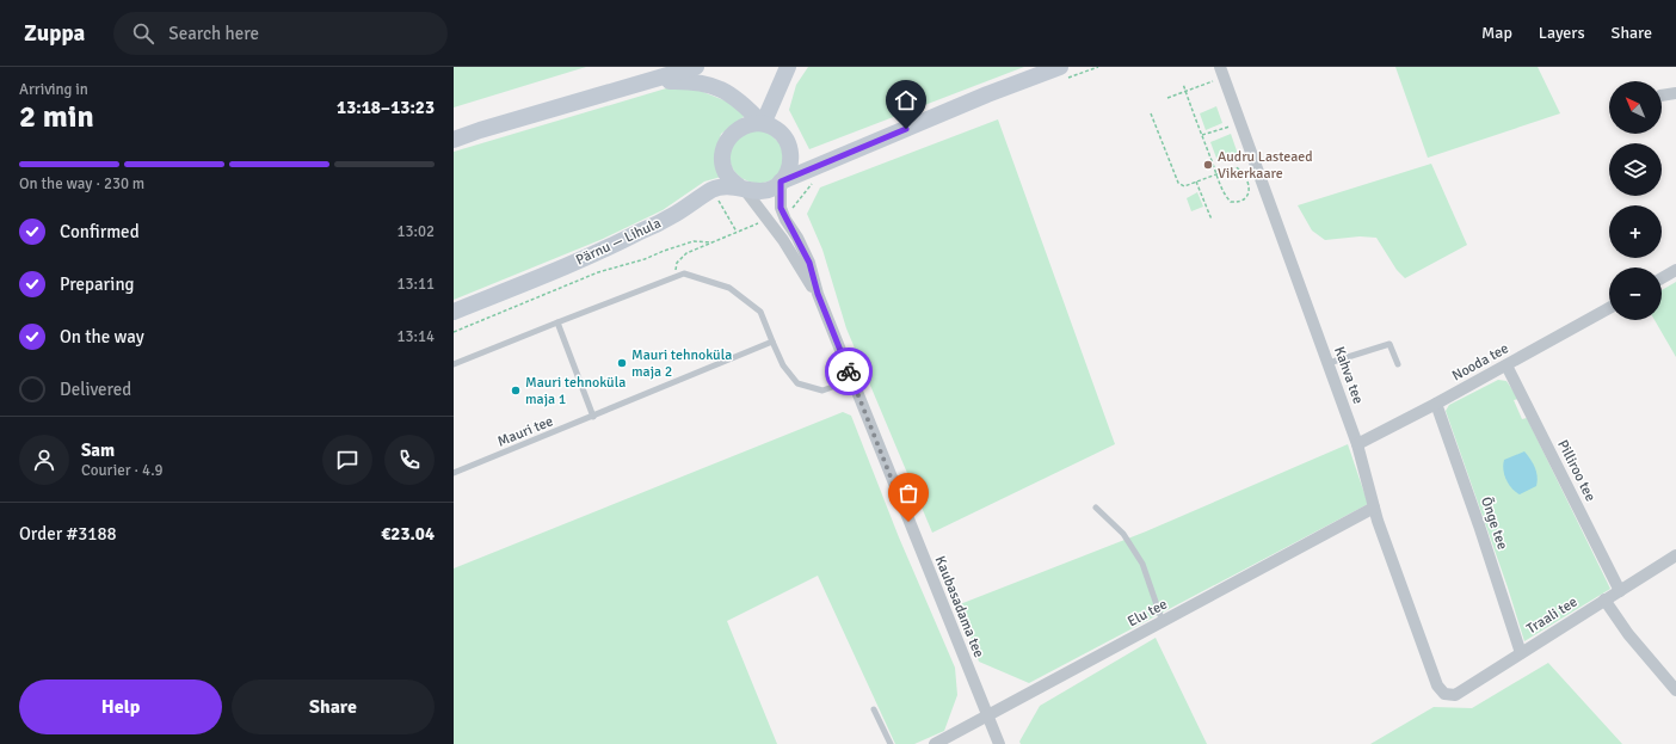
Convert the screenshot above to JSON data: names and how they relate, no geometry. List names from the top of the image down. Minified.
{"streets":{"main road":["Pärnu — Lihula"],"street":["Nooda tee","Kahva tee","Pilliroo tee","Õnge tee","Kaubasadama tee","Elu tee","Traali tee"],"lane":["Mauri tee"]},"crossings":[["Pärnu — Lihula","Kaubasadama tee"],["Nooda tee","Kahva tee"],["Nooda tee","Pilliroo tee"],["Nooda tee","Õnge tee"],["Kahva tee","Elu tee"],["Kahva tee","Traali tee"],["Pilliroo tee","Traali tee"],["Õnge tee","Traali tee"],["Kaubasadama tee","Elu tee"]],"places":["Audru Lasteaed Vikerkaare","Mauri tehnoküla maja 2","Mauri tehnoküla maja 1"],"north":"top left","page":{"header":"Zuppa","search":"Search here","nav":["Map","Layers","Share"],"heading":["2 min","Arriving in","13:18–13:23"],"panel":["Sam","Courier · 4.9","Order #3188","€23.04"],"map_buttons":["+","−"],"bar":"On the way · 230 m","list":[["Confirmed","13:02"],["Preparing","13:11"],["On the way","13:14"],"Delivered"],"buttons":["Help","Share"]}}
